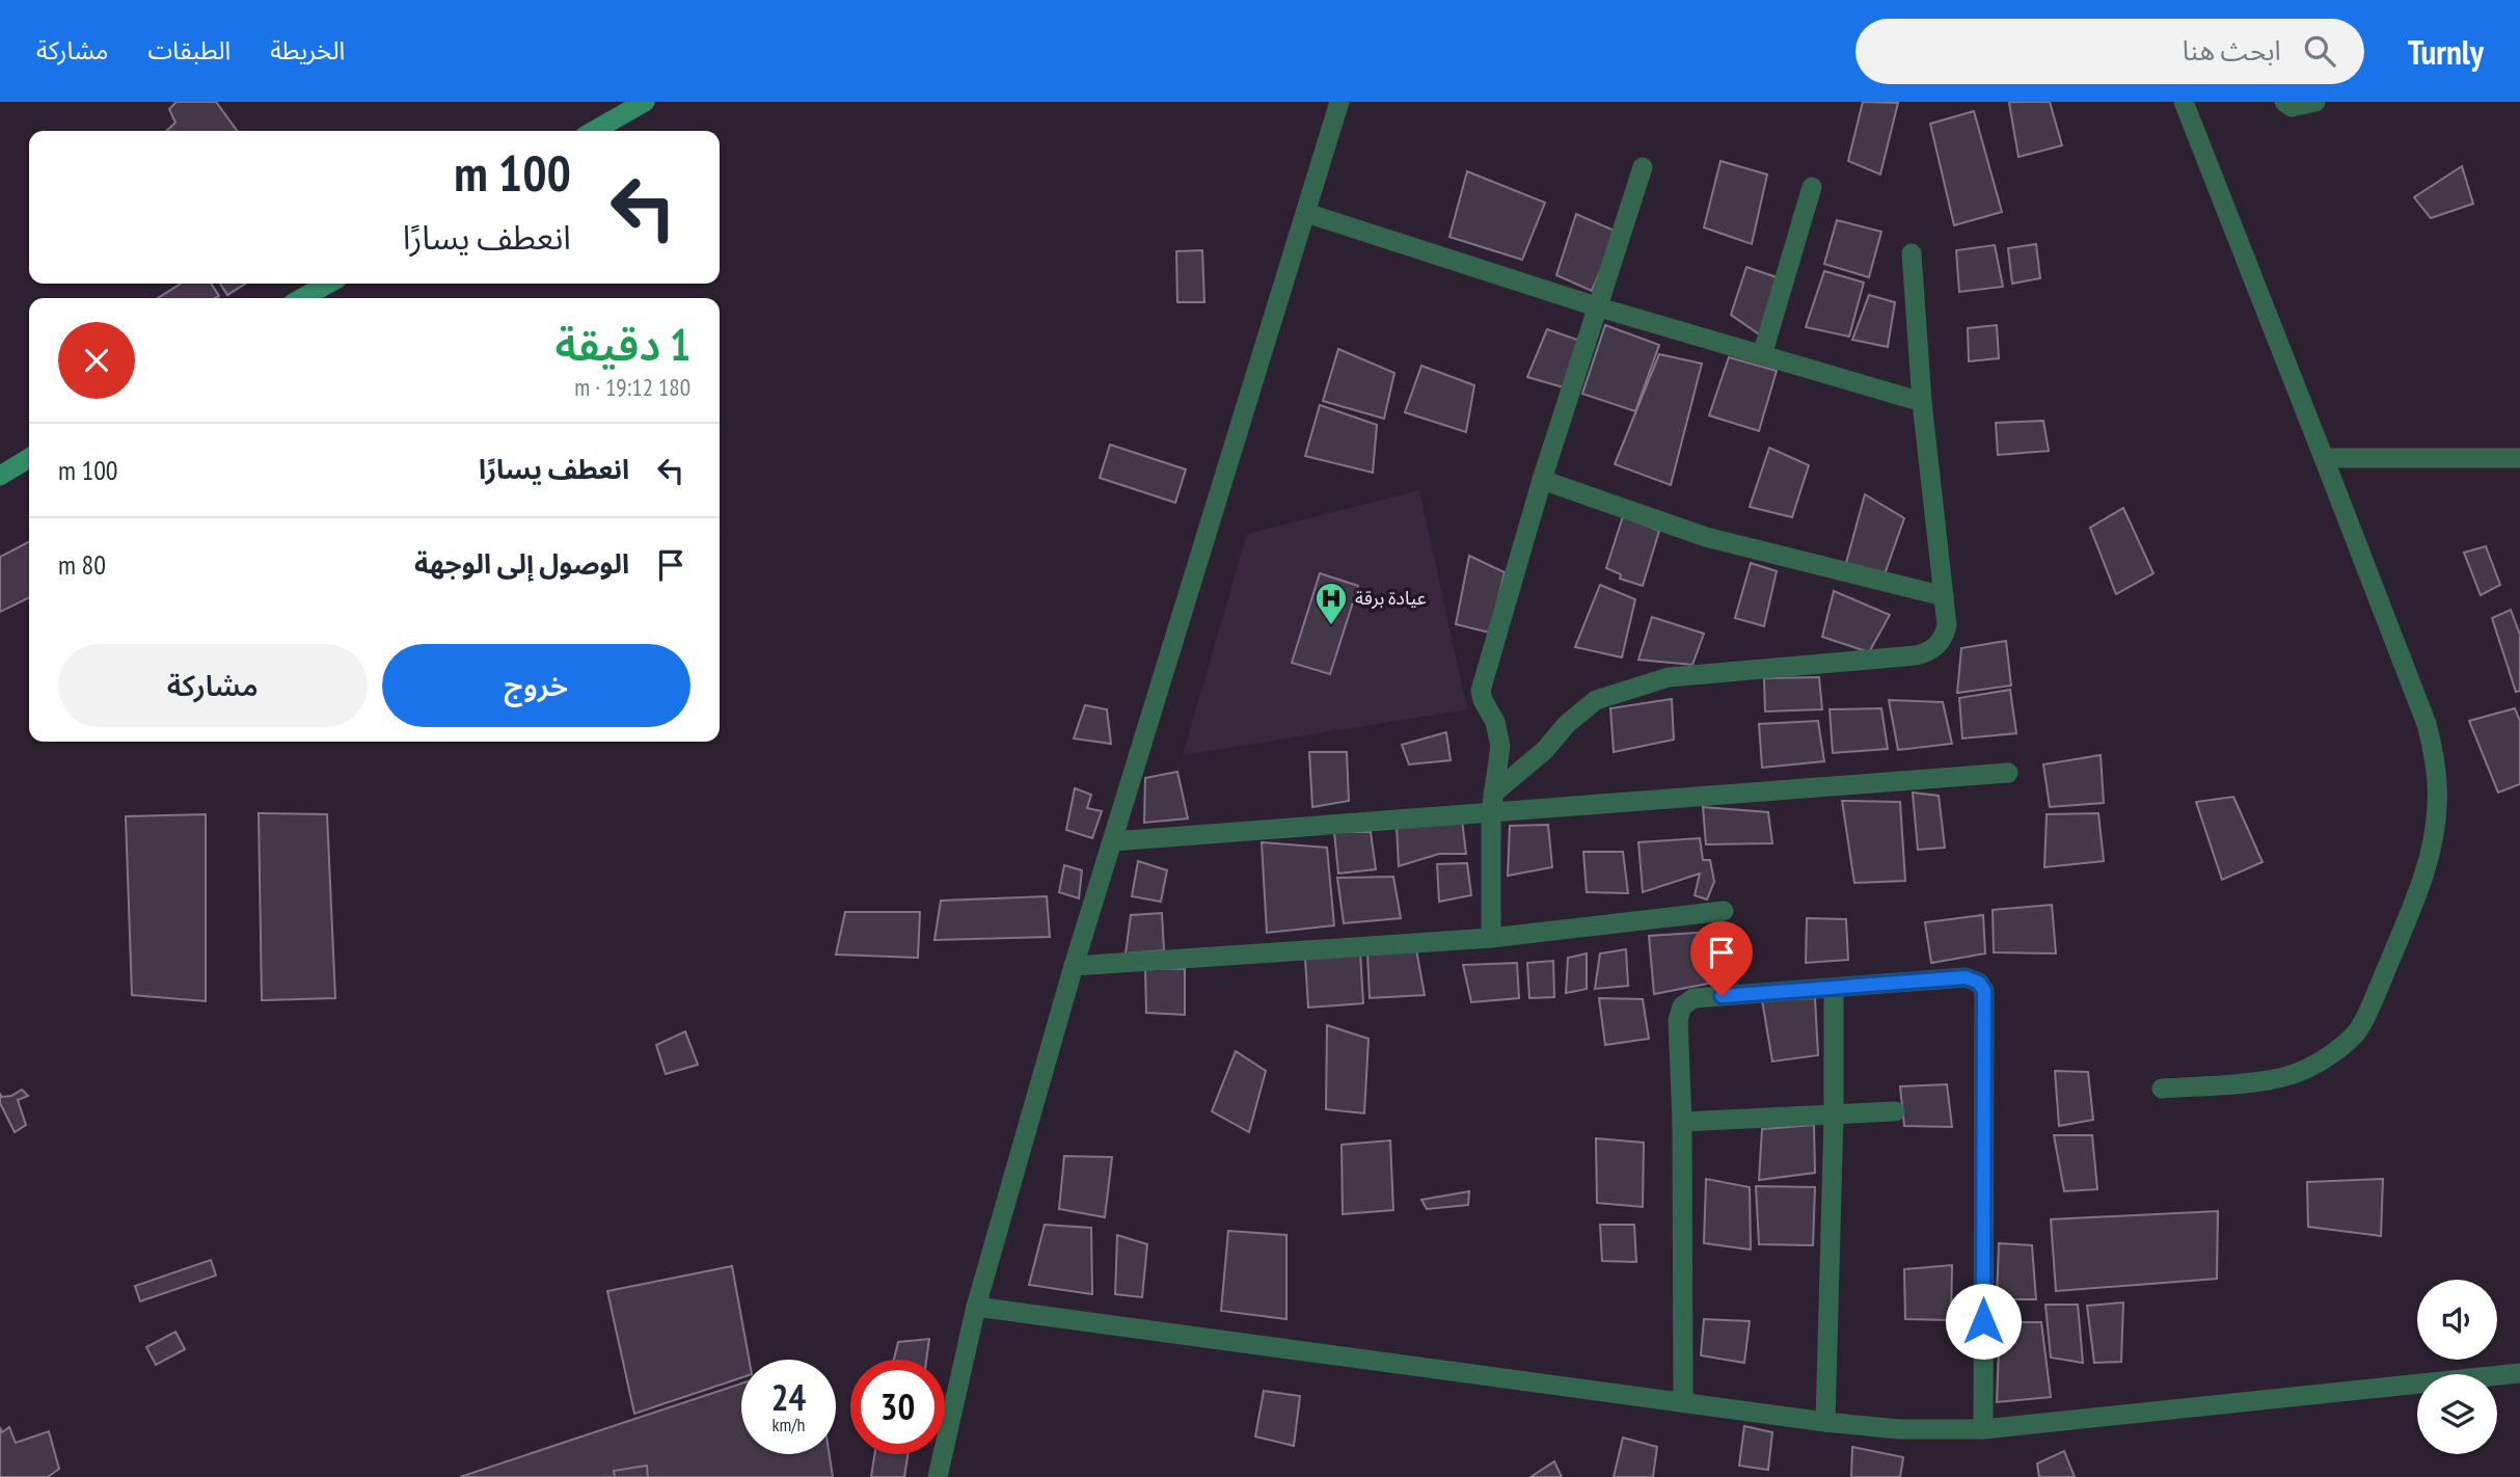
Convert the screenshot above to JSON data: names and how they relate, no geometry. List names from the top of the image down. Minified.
{"places":{"hospital":["عيادة برقة"]},"page":{"header":"Turnly","search":"ابحث هنا","nav":["الخريطة","الطبقات","مشاركة"],"turn":["100 m","انعطف يسارًا"],"heading":["1 دقيقة","180 m · 19:12"],"list":[{"name":"انعطف يسارًا","value":"100 m"},{"name":"الوصول إلى الوجهة","value":"80 m"}],"buttons":["خروج","مشاركة"],"speed":"24 km/h","limit":"30"}}
